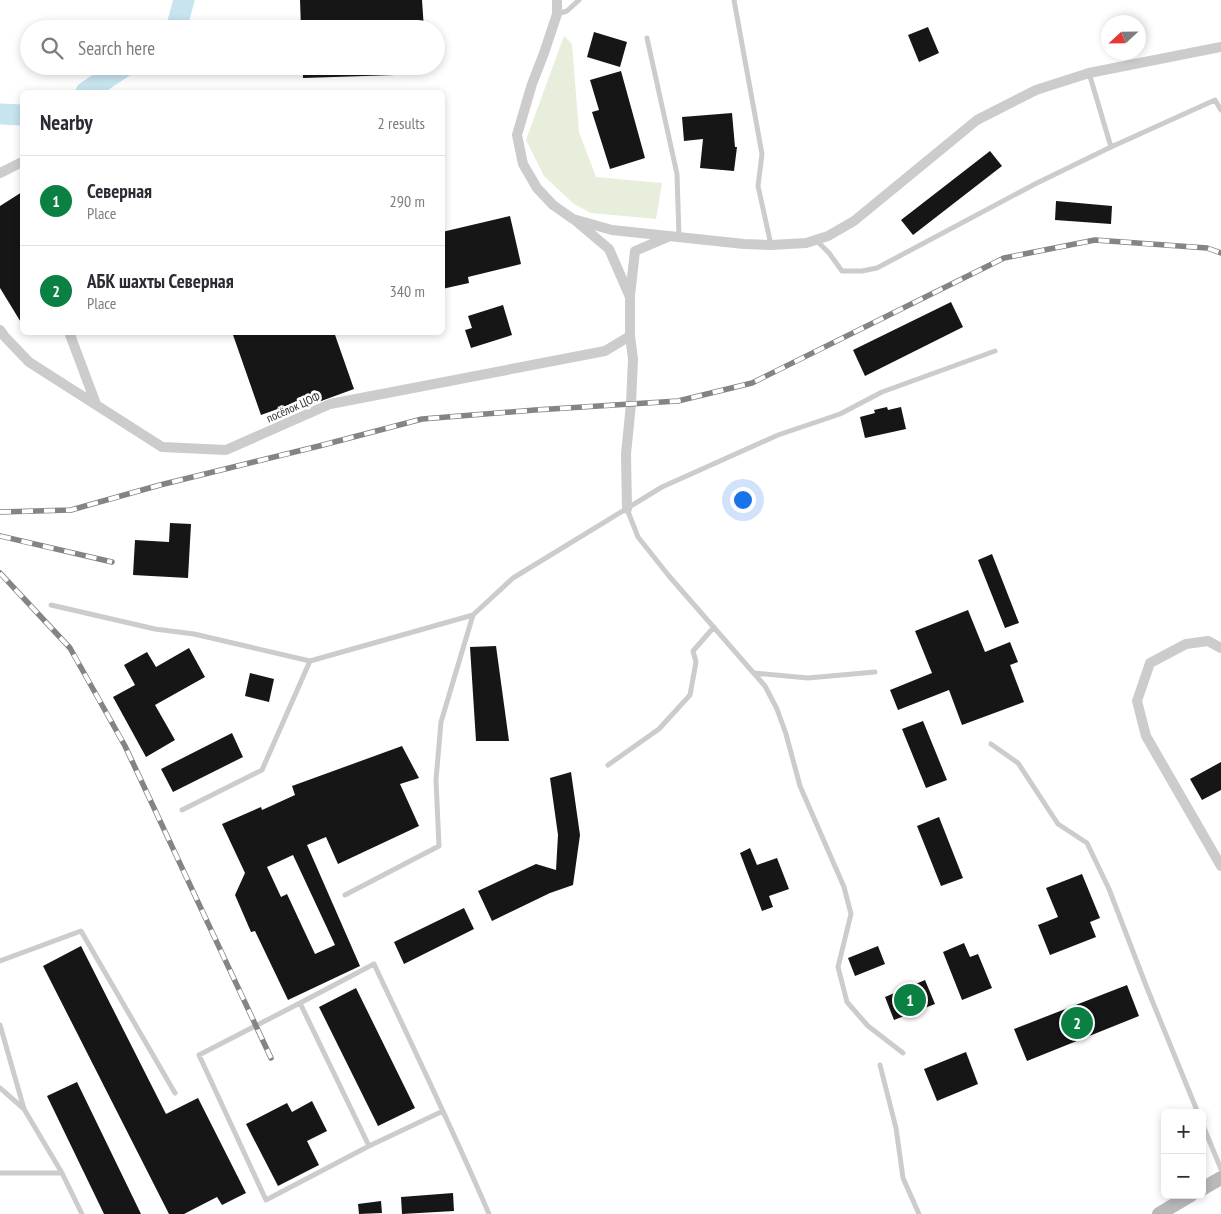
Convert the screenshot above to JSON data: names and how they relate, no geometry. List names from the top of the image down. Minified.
{"streets":{"street":["посёлок ЦОФ"]},"north":"left","page":{"search":"Search here","heading":["Nearby","2 results"],"list":[{"mark":"1","name":"Северная","note":"Place","value":"290 m"},{"mark":"2","name":"АБК шахты Северная","note":"Place","value":"340 m"}],"pins":["1","2"],"map_buttons":["+","−"]}}
